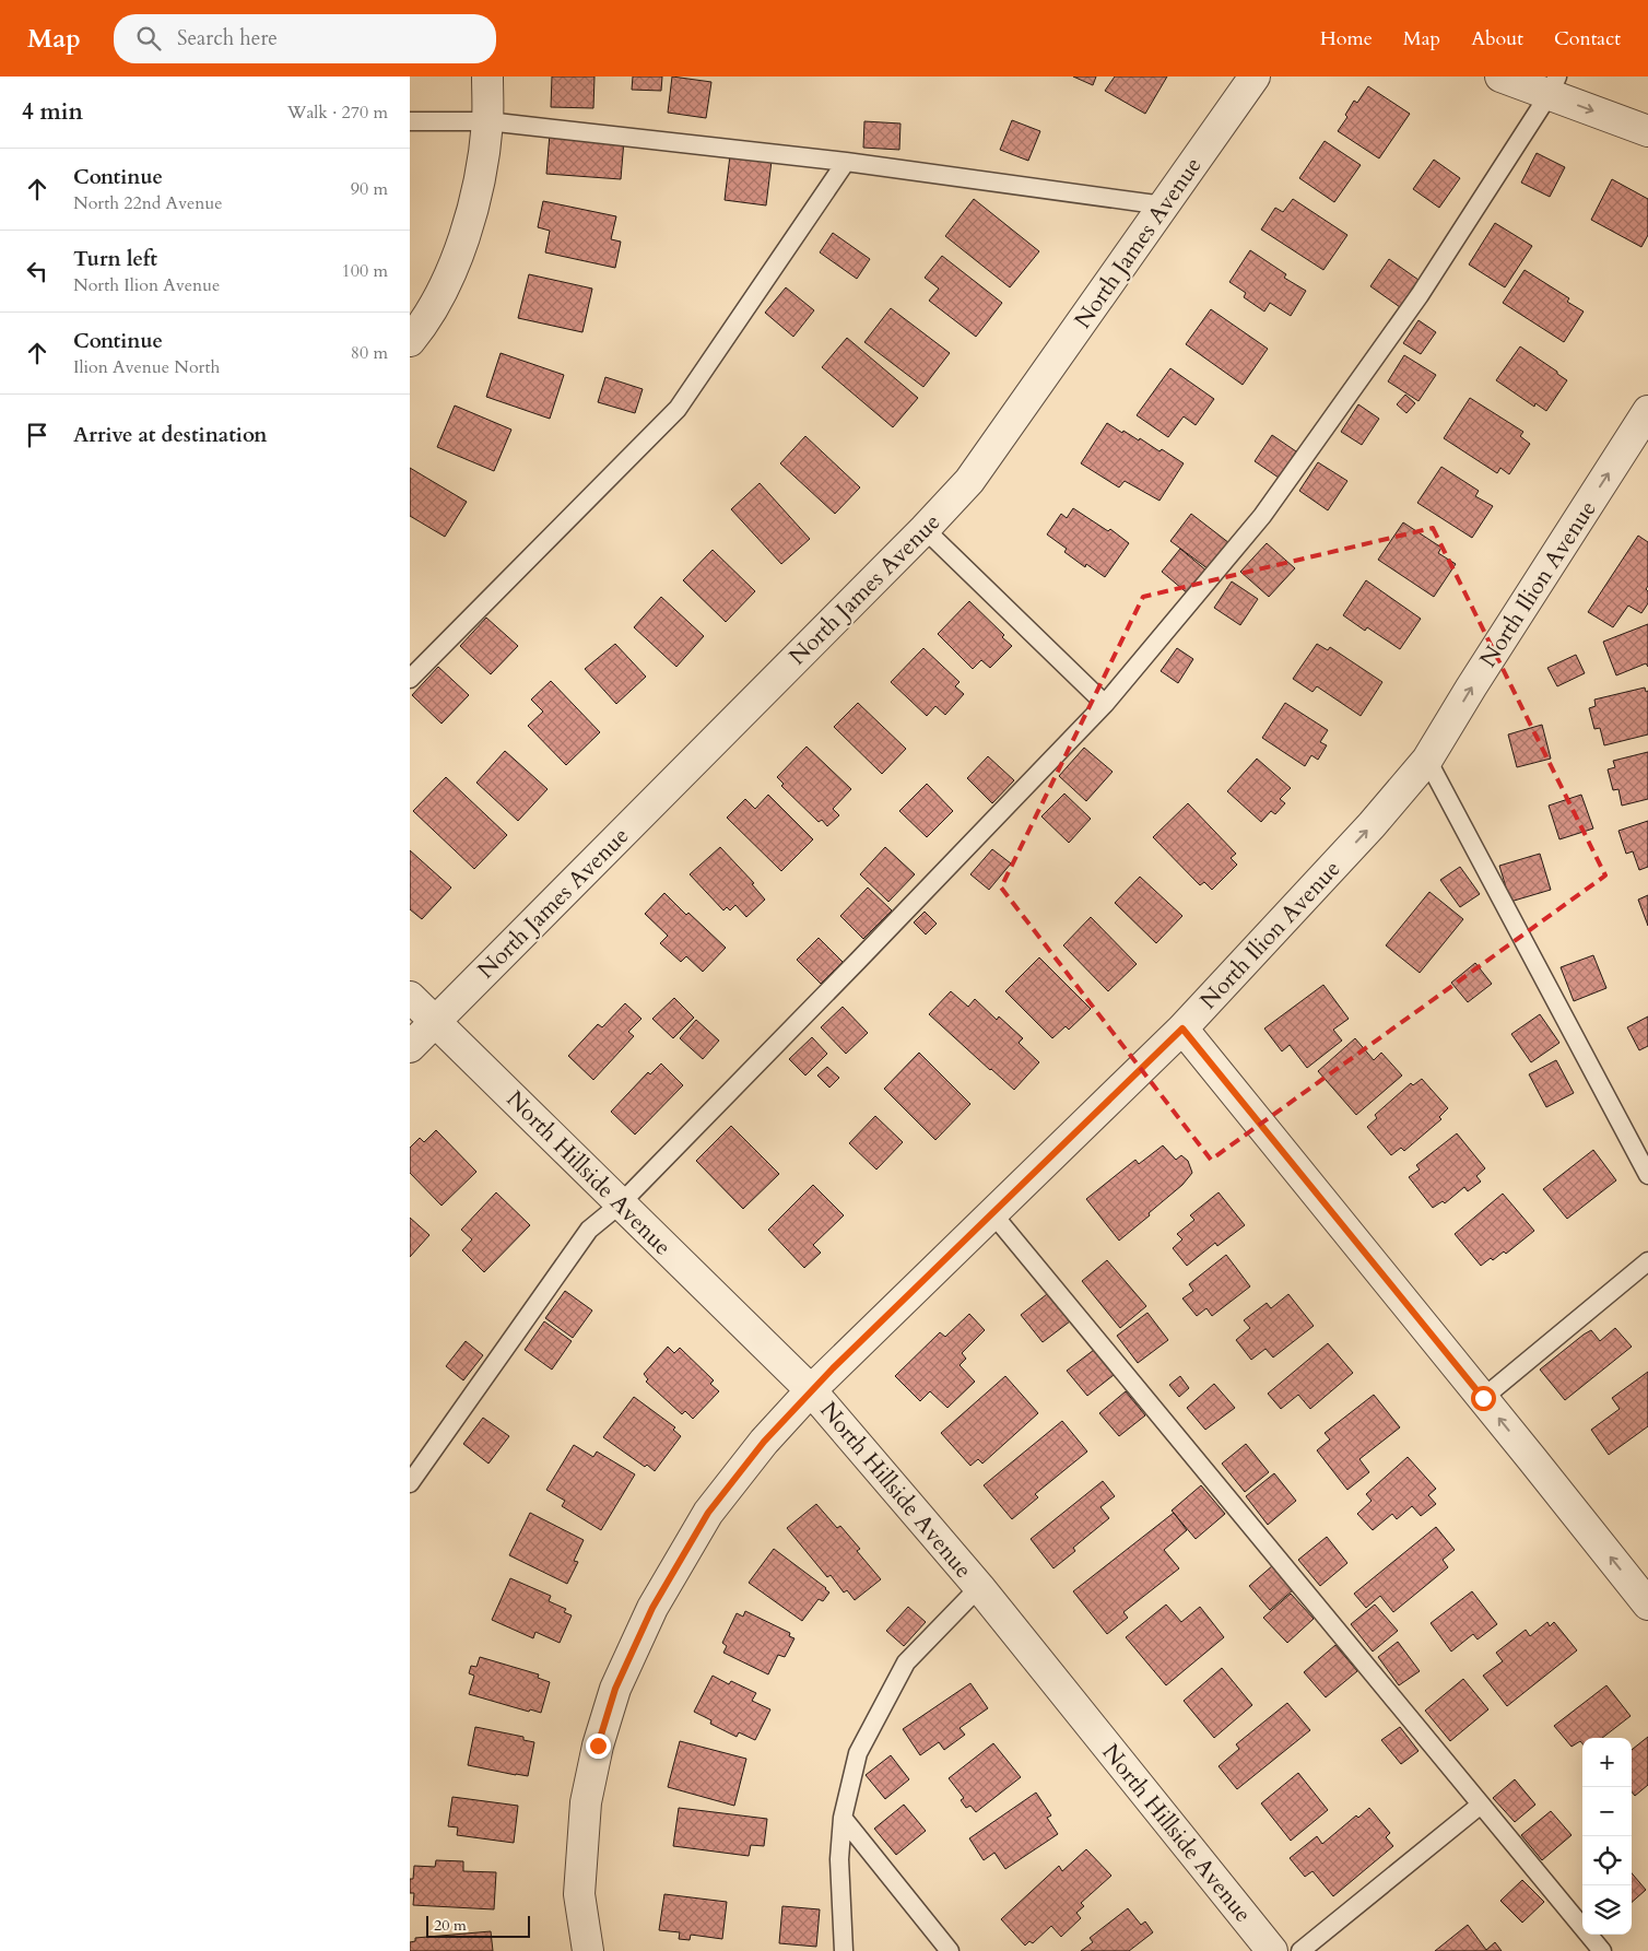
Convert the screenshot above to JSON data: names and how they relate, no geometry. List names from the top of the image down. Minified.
{"streets":{"street":["North James Avenue","North Ilion Avenue","North Hillside Avenue"]},"crossings":[["North James Avenue","North Hillside Avenue"],["North Ilion Avenue","North Hillside Avenue"]],"one_way":["North Ilion Avenue"],"scale_bar":"20 m","page":{"header":"Map","search":"Search here","nav":["Home","Map","About","Contact"],"heading":["4 min","Walk · 270 m"],"list":[["Continue","North 22nd Avenue","90 m"],["Turn left","North Ilion Avenue","100 m"],["Continue","Ilion Avenue North","80 m"],"Arrive at destination"],"map_buttons":["+","−"],"scale":"20 m"}}
